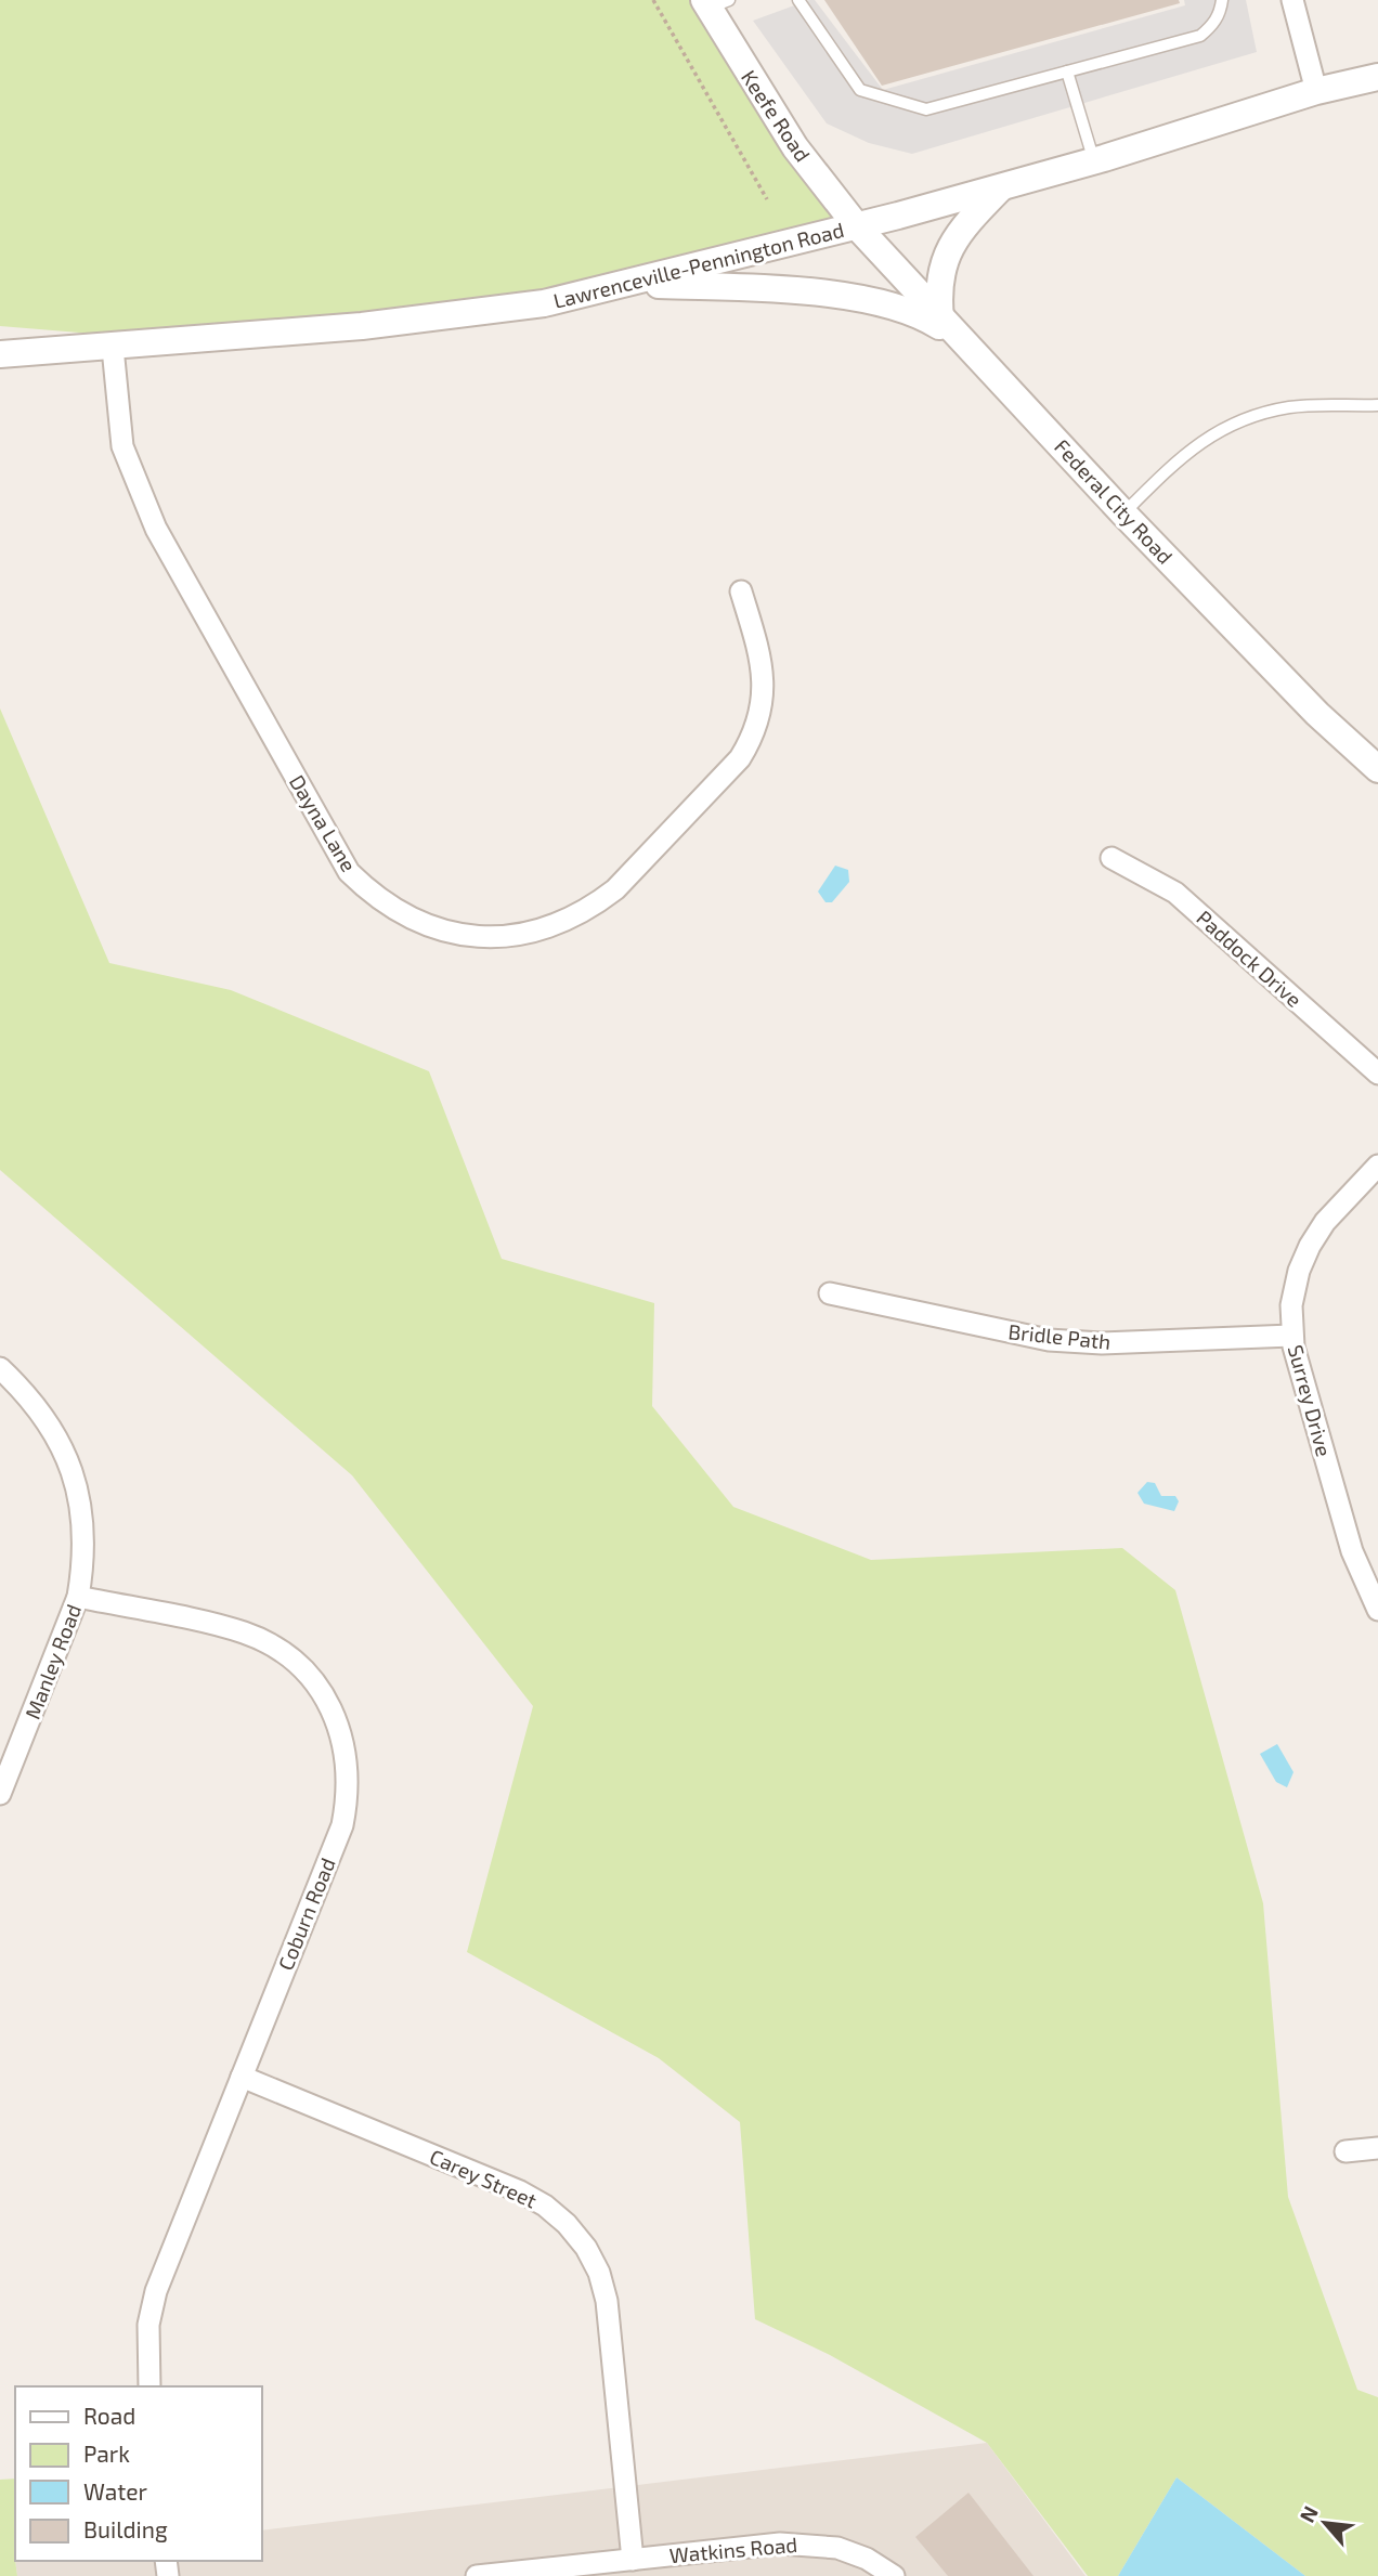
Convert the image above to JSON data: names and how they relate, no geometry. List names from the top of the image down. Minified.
{"streets":{"street":["Keefe Road","Lawrenceville-Pennington Road","Federal City Road","Dayna Lane","Paddock Drive","Bridle Path","Surrey Drive","Manley Road","Coburn Road","Carey Street","Watkins Road"]},"crossings":[["Keefe Road","Lawrenceville-Pennington Road"],["Keefe Road","Federal City Road"],["Lawrenceville-Pennington Road","Federal City Road"],["Lawrenceville-Pennington Road","Dayna Lane"],["Bridle Path","Surrey Drive"],["Manley Road","Coburn Road"],["Coburn Road","Carey Street"],["Carey Street","Watkins Road"]],"legend":["Road","Park","Water","Building"],"north":"top left"}
